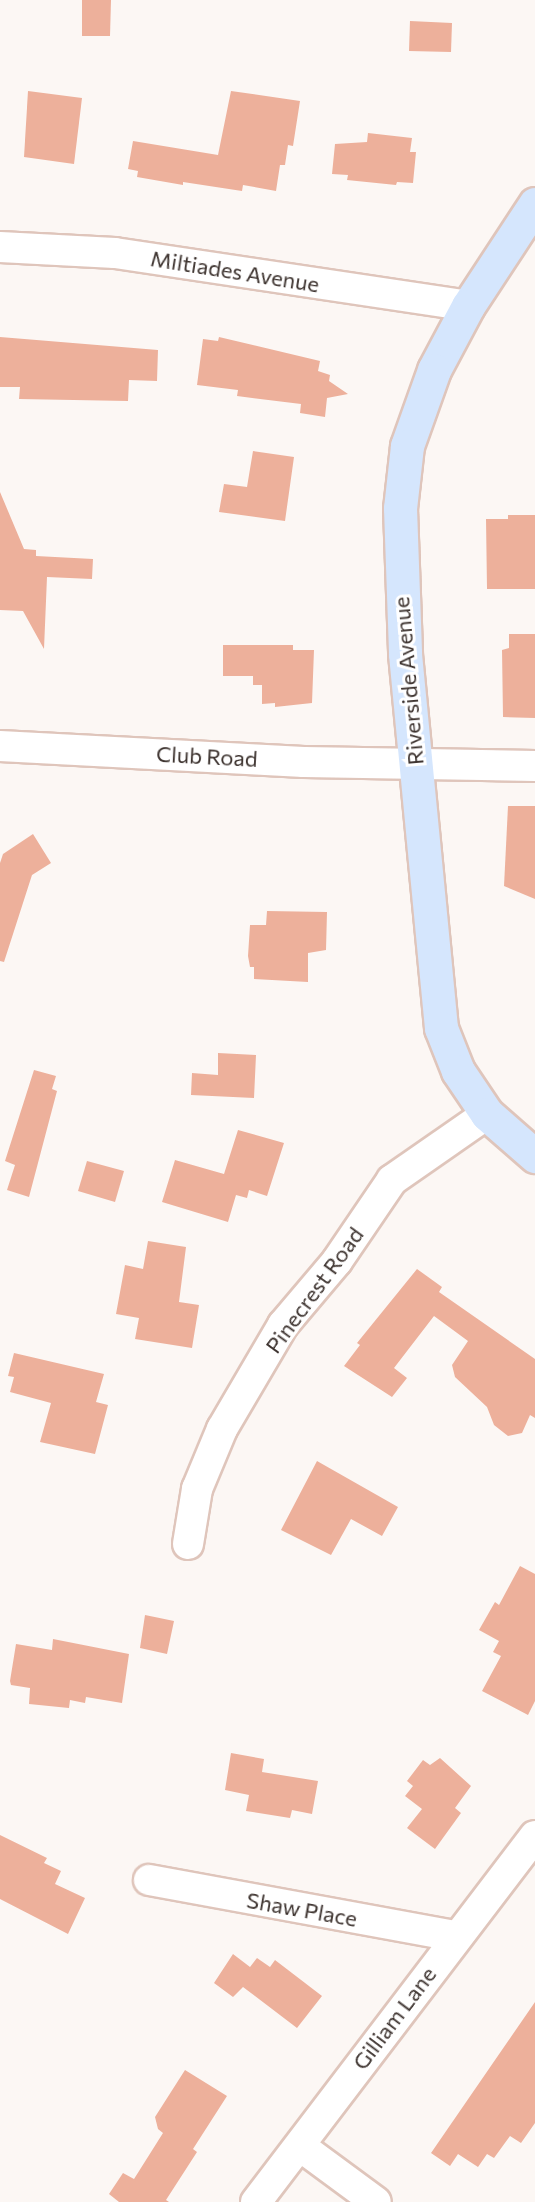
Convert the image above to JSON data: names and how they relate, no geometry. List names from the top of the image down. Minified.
{"streets":{"street":["Miltiades Avenue","Riverside Avenue","Club Road","Pinecrest Road","Shaw Place","Gilliam Lane"]},"crossings":[["Miltiades Avenue","Riverside Avenue"],["Riverside Avenue","Club Road"],["Riverside Avenue","Pinecrest Road"],["Shaw Place","Gilliam Lane"]]}
